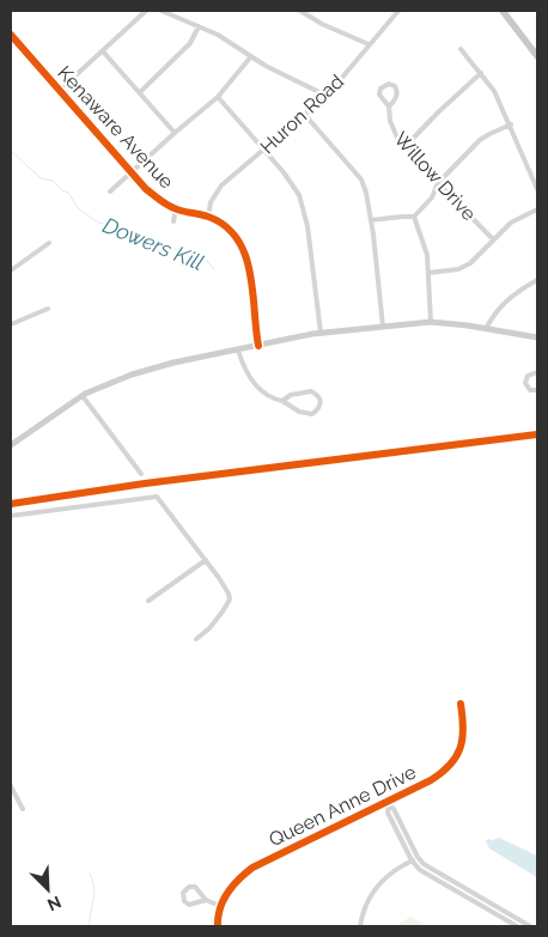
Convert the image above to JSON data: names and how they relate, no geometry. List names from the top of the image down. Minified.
{"streets":{"street":["Huron Road","Kenaware Avenue","Willow Drive","Queen Anne Drive"]},"crossings":[["Huron Road","Kenaware Avenue"]],"water":["Dowers Kill"],"north":"bottom right"}
